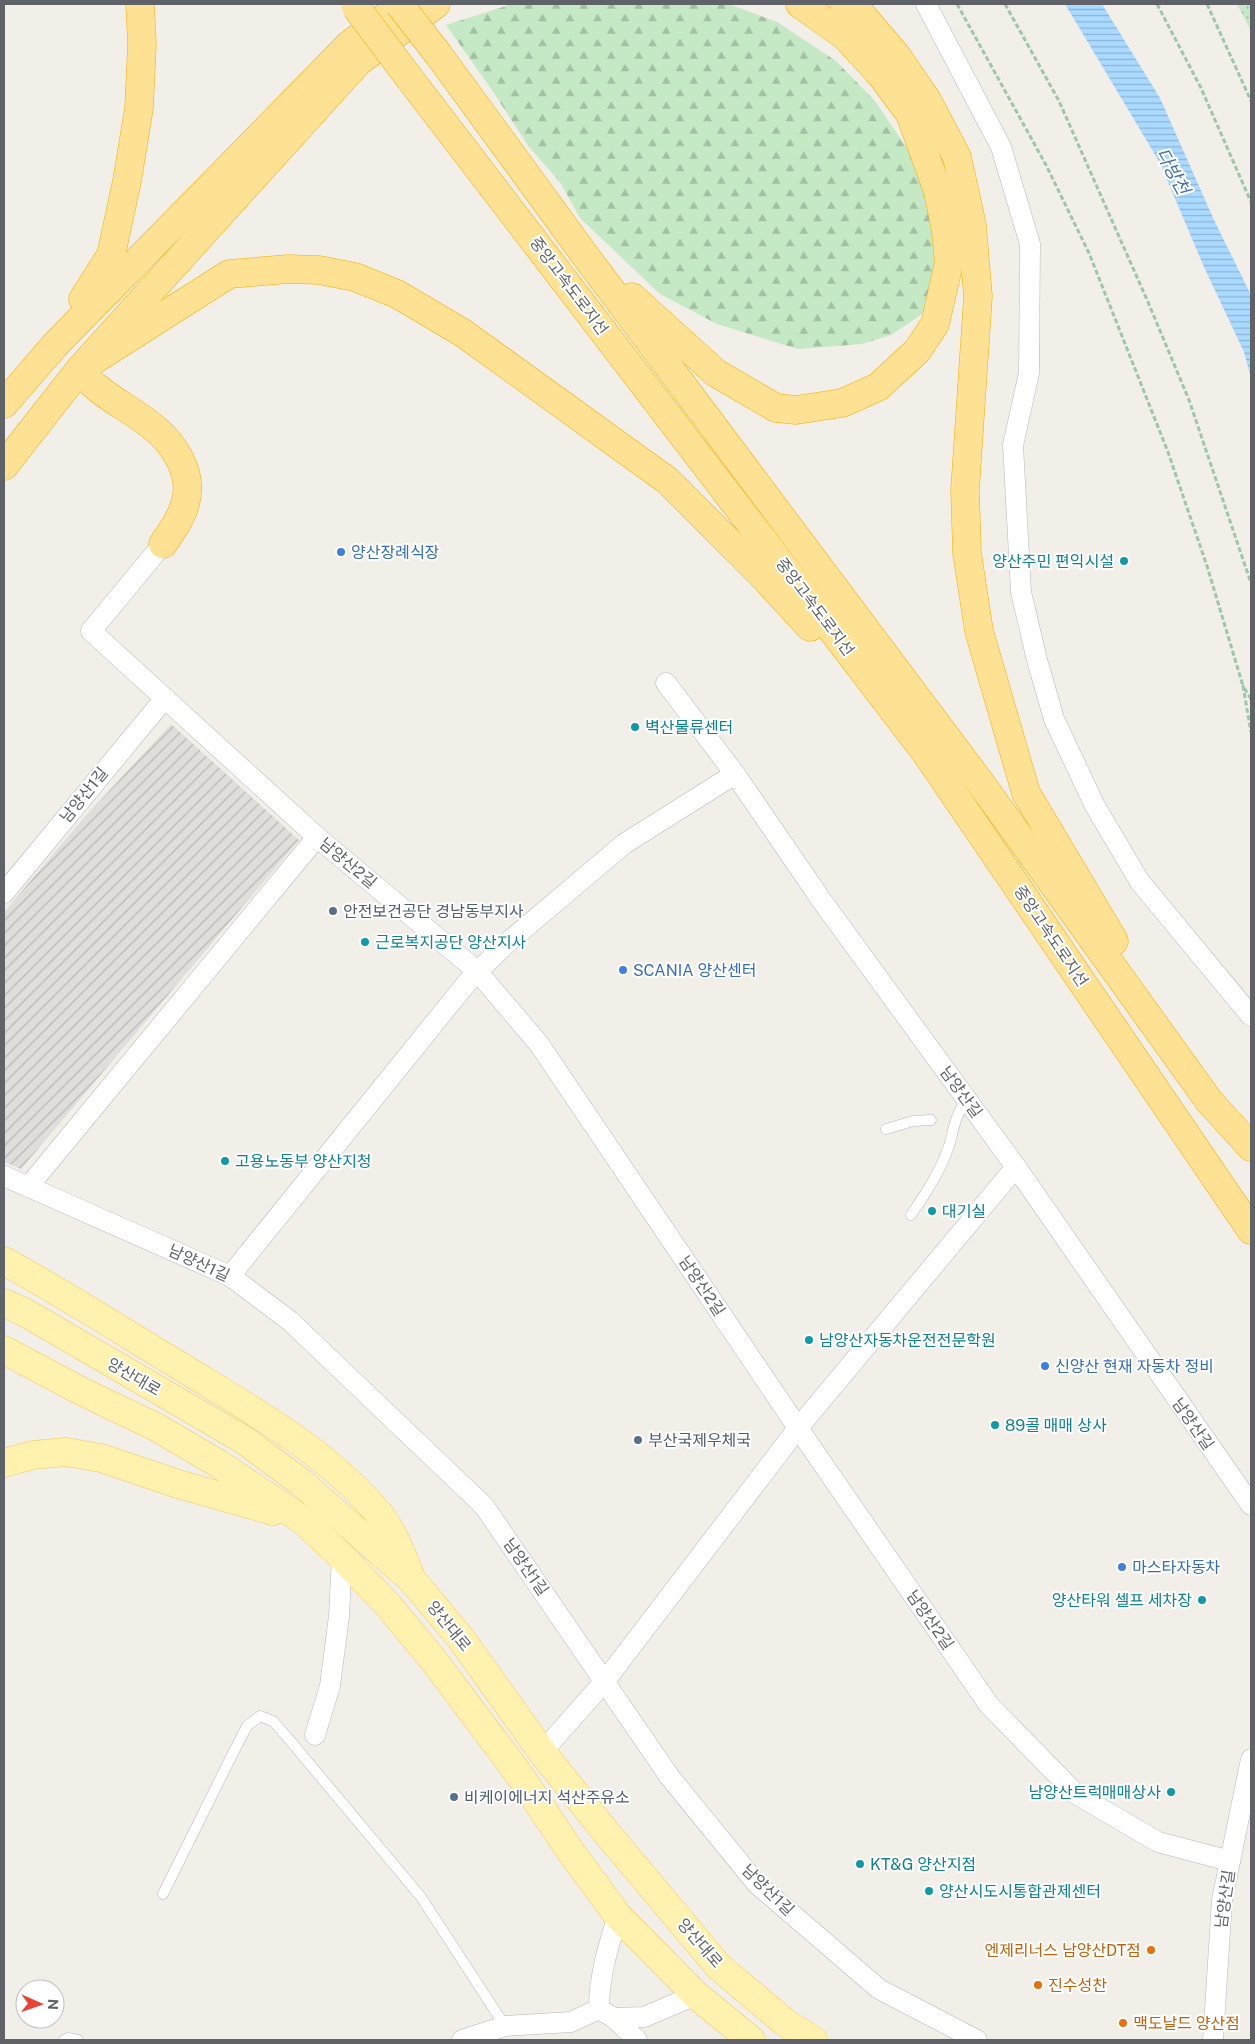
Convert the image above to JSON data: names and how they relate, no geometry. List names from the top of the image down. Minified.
{"streets":{"highway":["중앙고속도로지선"],"main road":["양산대로"],"street":["남양산1길","남양산2길","남양산길"]},"crossings":[["남양산1길","남양산2길"],["남양산2길","남양산길"]],"water":["다방천"],"places":["양산장례식장","양산주민 편익시설","벽산물류센터","안전보건공단 경남동부지사","근로복지공단 양산지사","SCANIA 양산센터","고용노동부 양산지청","대기실","남양산자동차운전전문학원","신양산 현재 자동차 정비","89콜 매매 상사","부산국제우체국","마스타자동차","양산타워 셀프 세차장","남양산트럭매매상사","비케이에너지 석산주유소","KT&G 양산지점","양산시도시통합관제센터","엔제리너스 남양산DT점","진수성찬","맥도날드 양산점"],"north":"right"}
